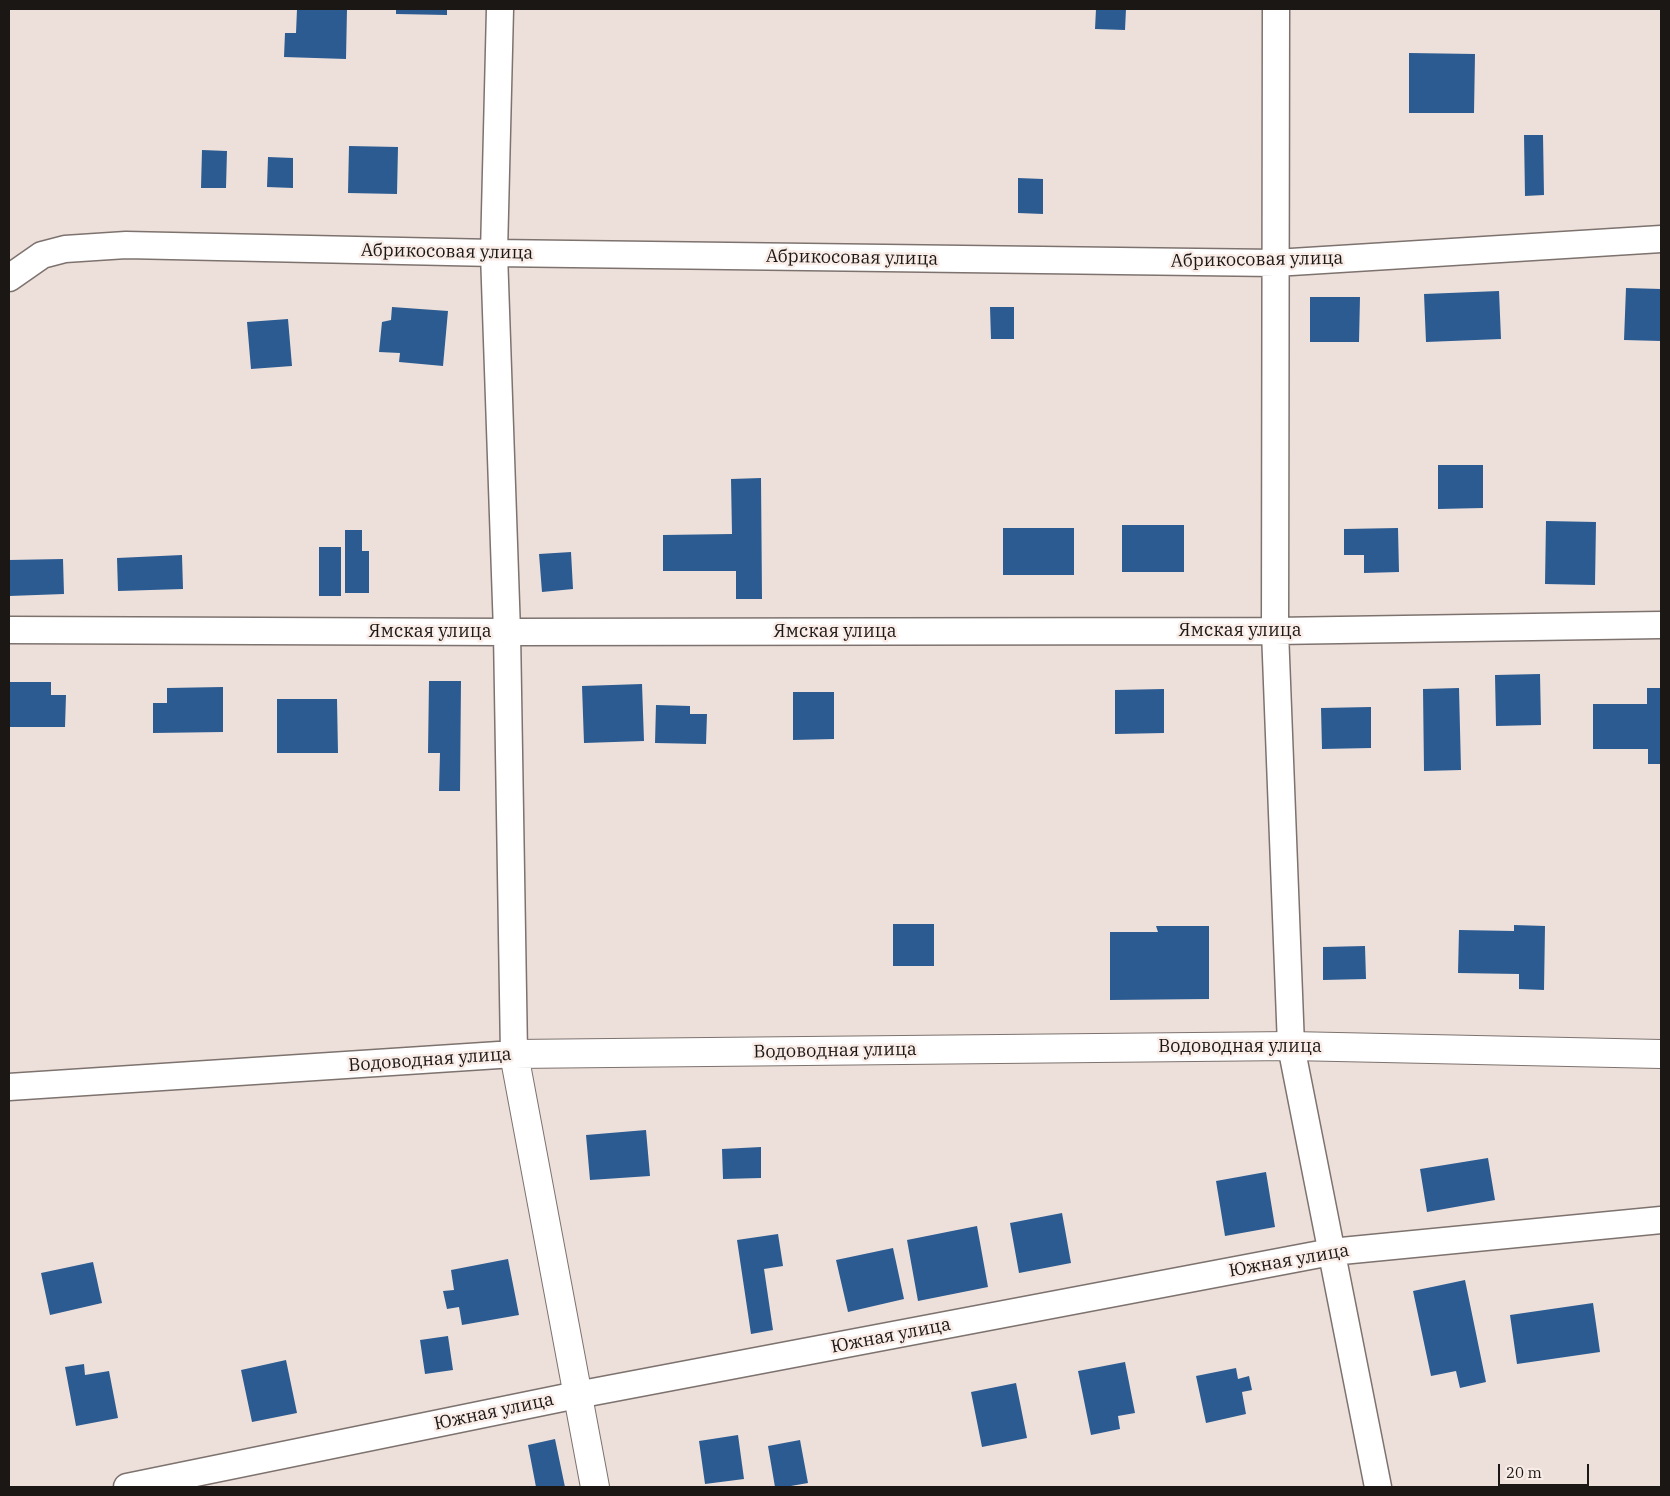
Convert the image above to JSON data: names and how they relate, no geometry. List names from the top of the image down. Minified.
{"streets":{"street":["Абрикосовая улица","Ямская улица","Водоводная улица","Южная улица"]},"scale_bar":"20 m"}
